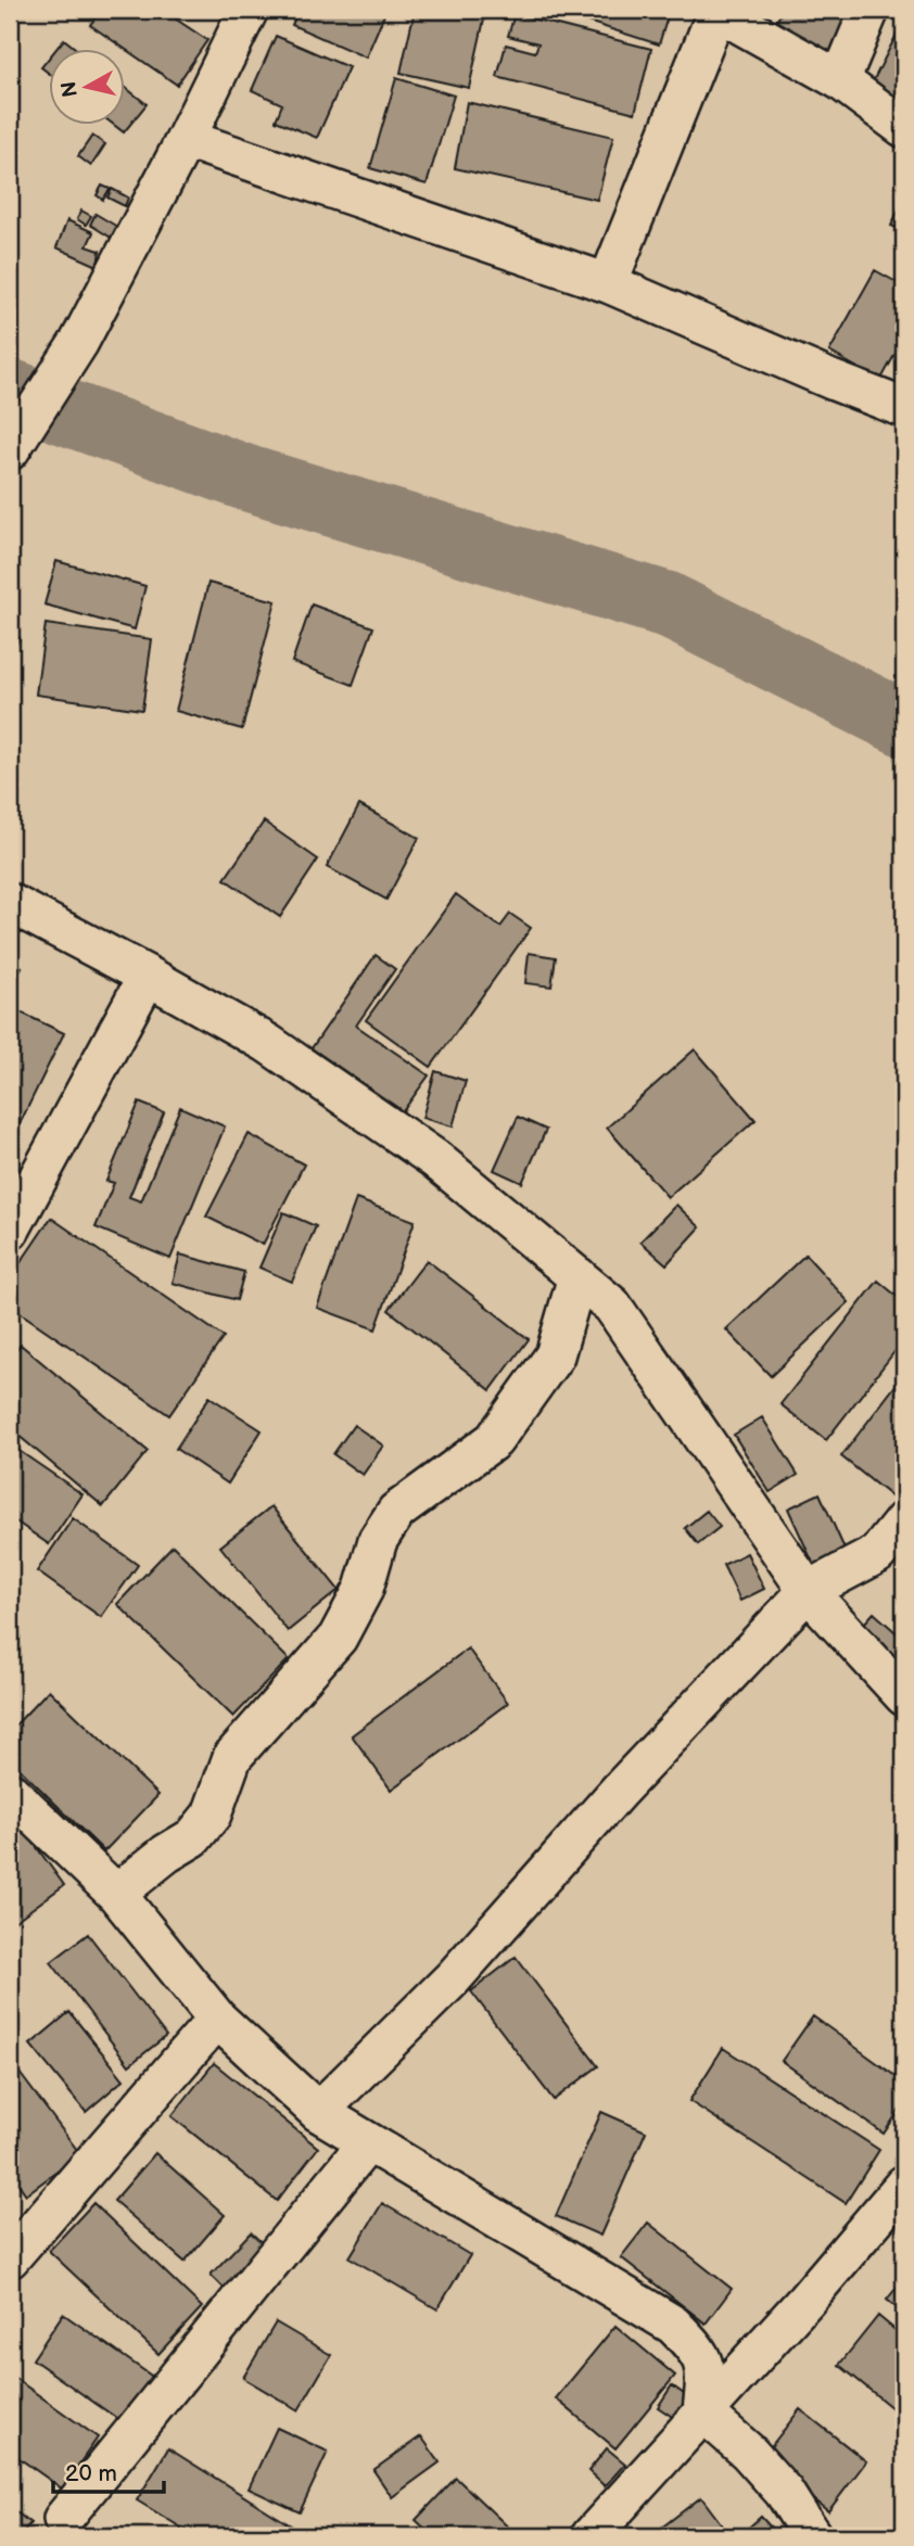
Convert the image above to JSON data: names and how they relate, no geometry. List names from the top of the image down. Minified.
{"scale_bar":"20 m","north":"left"}
